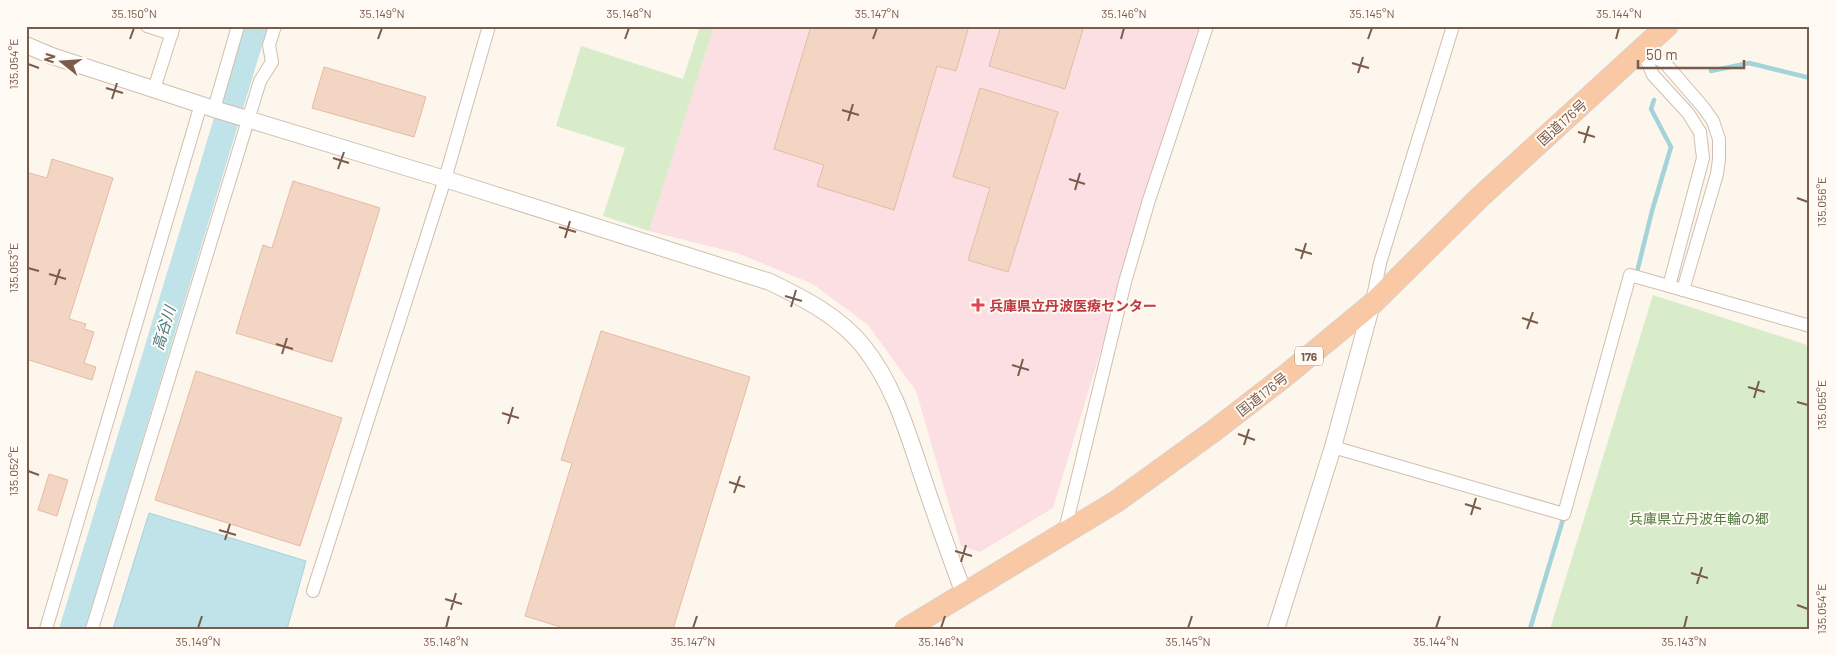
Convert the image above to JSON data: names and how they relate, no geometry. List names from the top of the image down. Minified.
{"streets":{"highway":["国道176号","176"]},"water":["高谷川"],"parks":["兵庫県立丹波年輪の郷"],"places":{"health":["兵庫県立丹波医療センター"]},"scale_bar":"50 m","north":"left","coordinates":["35.150°N","35.149°N","35.148°N","35.147°N","35.146°N","35.145°N","35.144°N","135.054°E","135.056°E","135.053°E","135.055°E","135.052°E","35.143°N"]}
